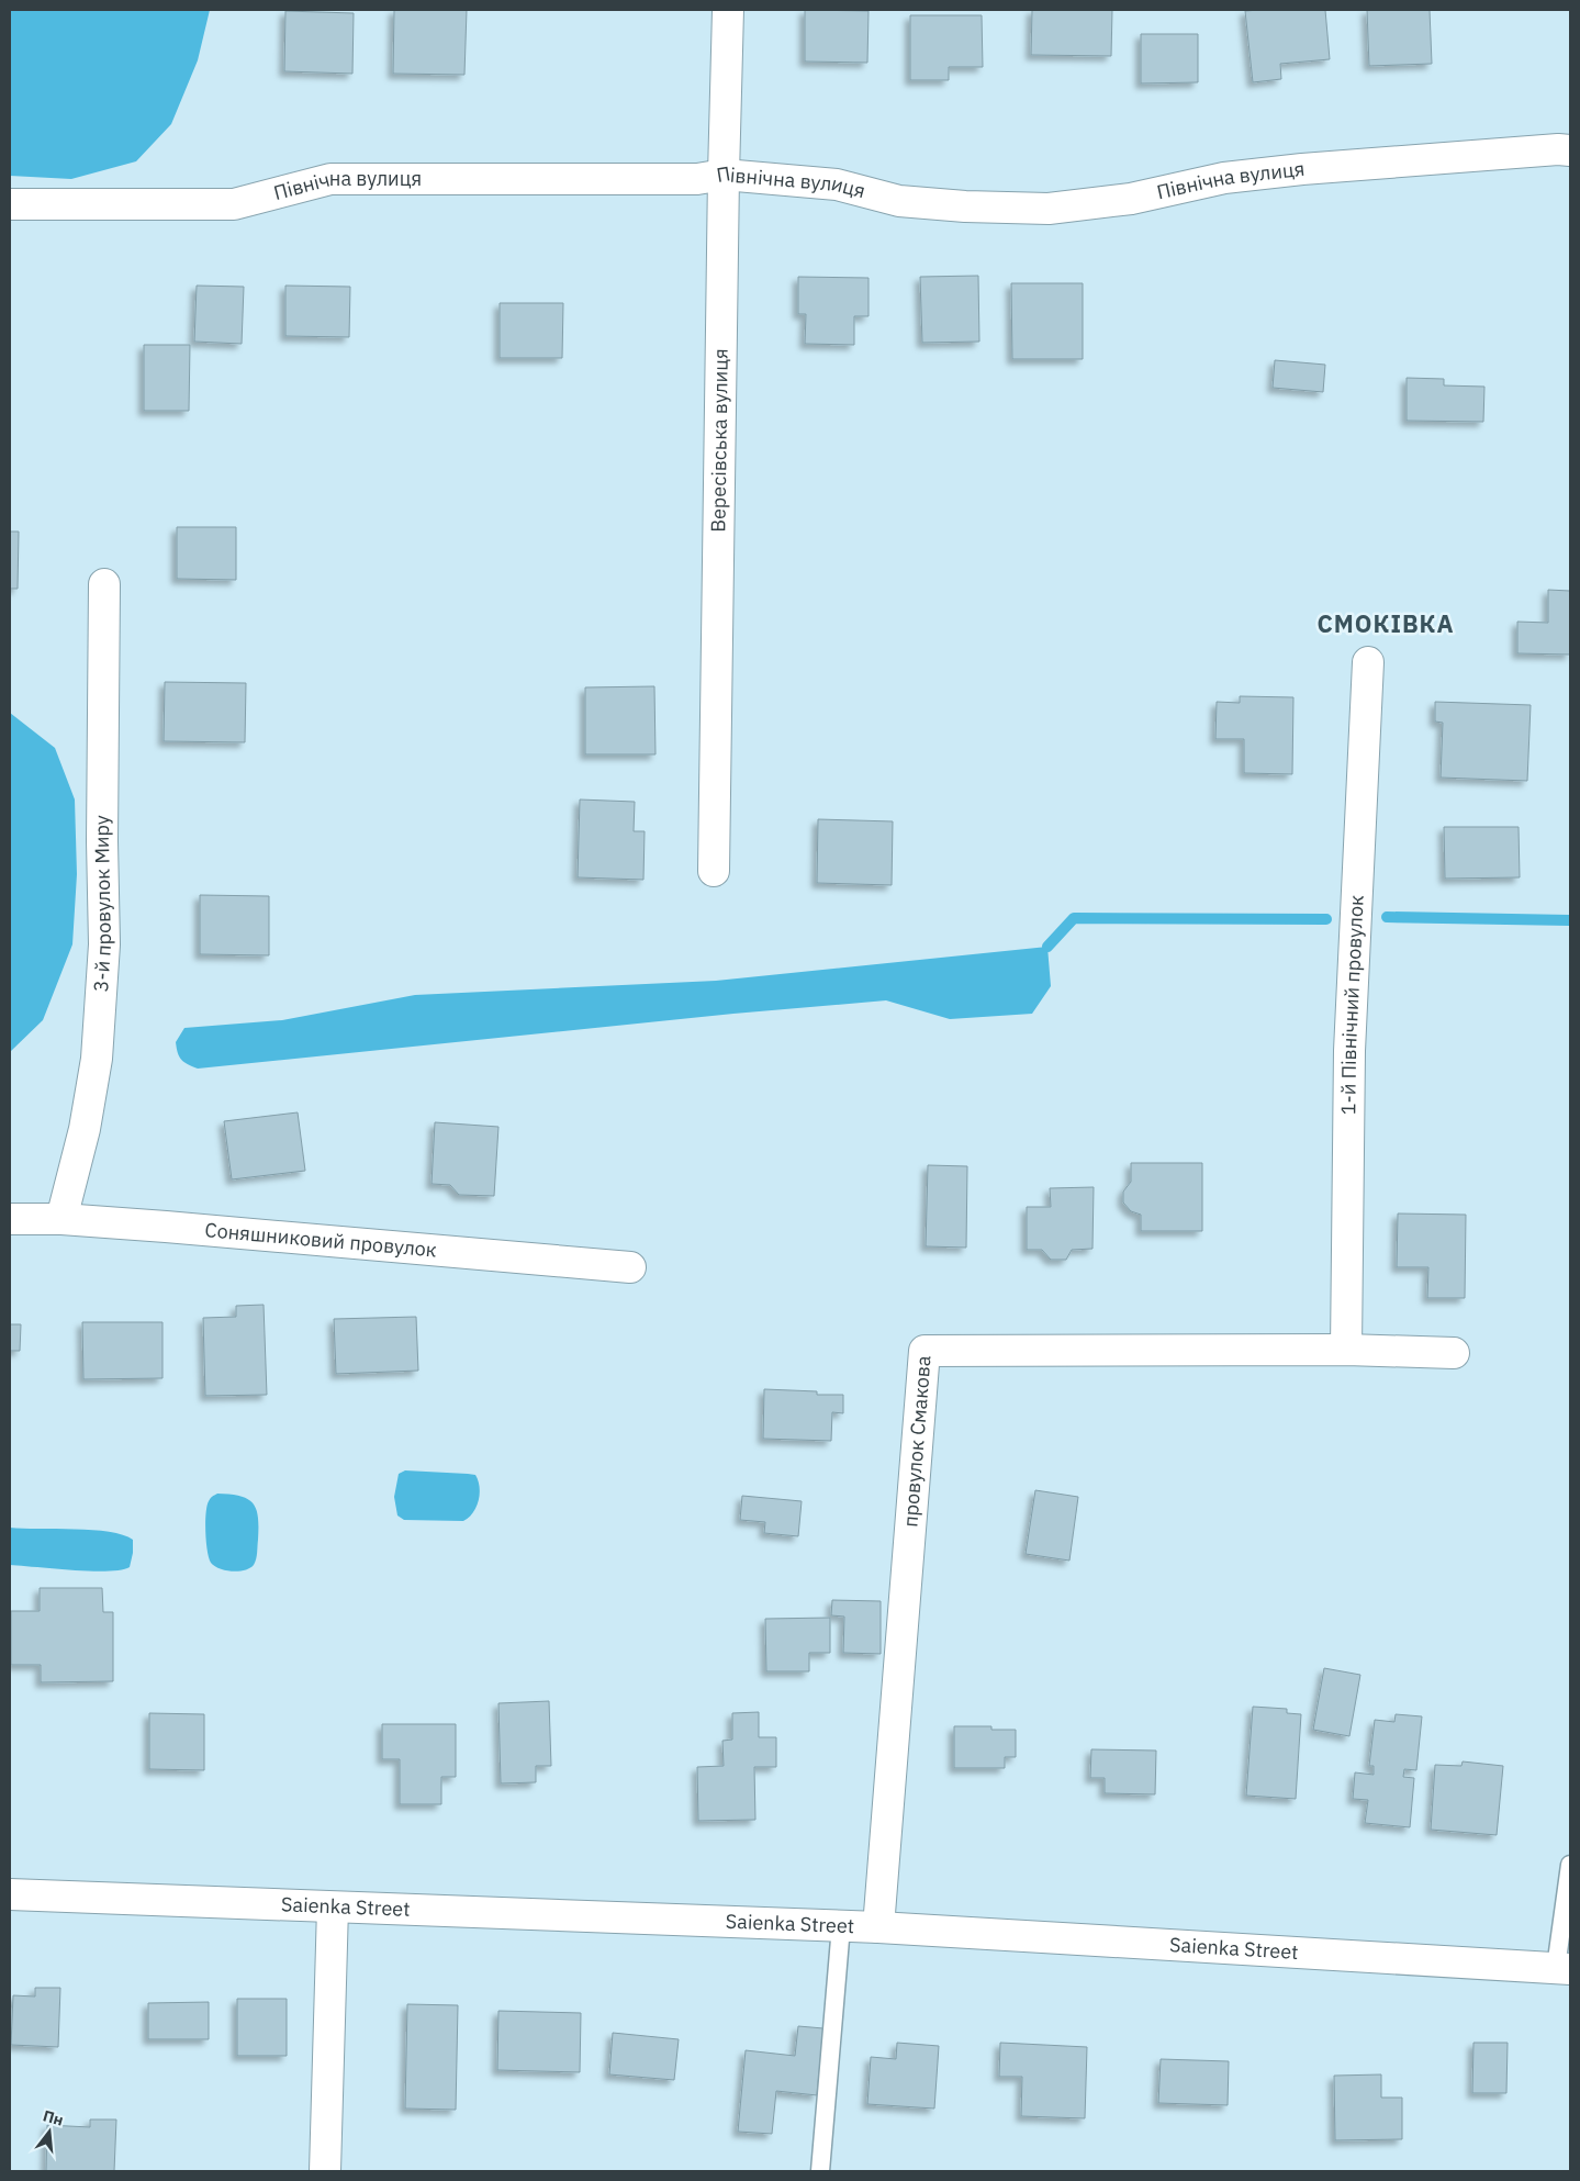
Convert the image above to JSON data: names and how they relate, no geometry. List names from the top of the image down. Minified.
{"streets":{"street":["Північна вулиця","Вересівська вулиця","3-й провулок Миру","1-й Північний провулок","Соняшниковий провулок","провулок Смакова","Saienka Street"]},"crossings":[["Північна вулиця","Вересівська вулиця"],["3-й провулок Миру","Соняшниковий провулок"],["1-й Північний провулок","провулок Смакова"],["провулок Смакова","Saienka Street"]],"districts":["СМОКІВКА"],"north":"top"}
